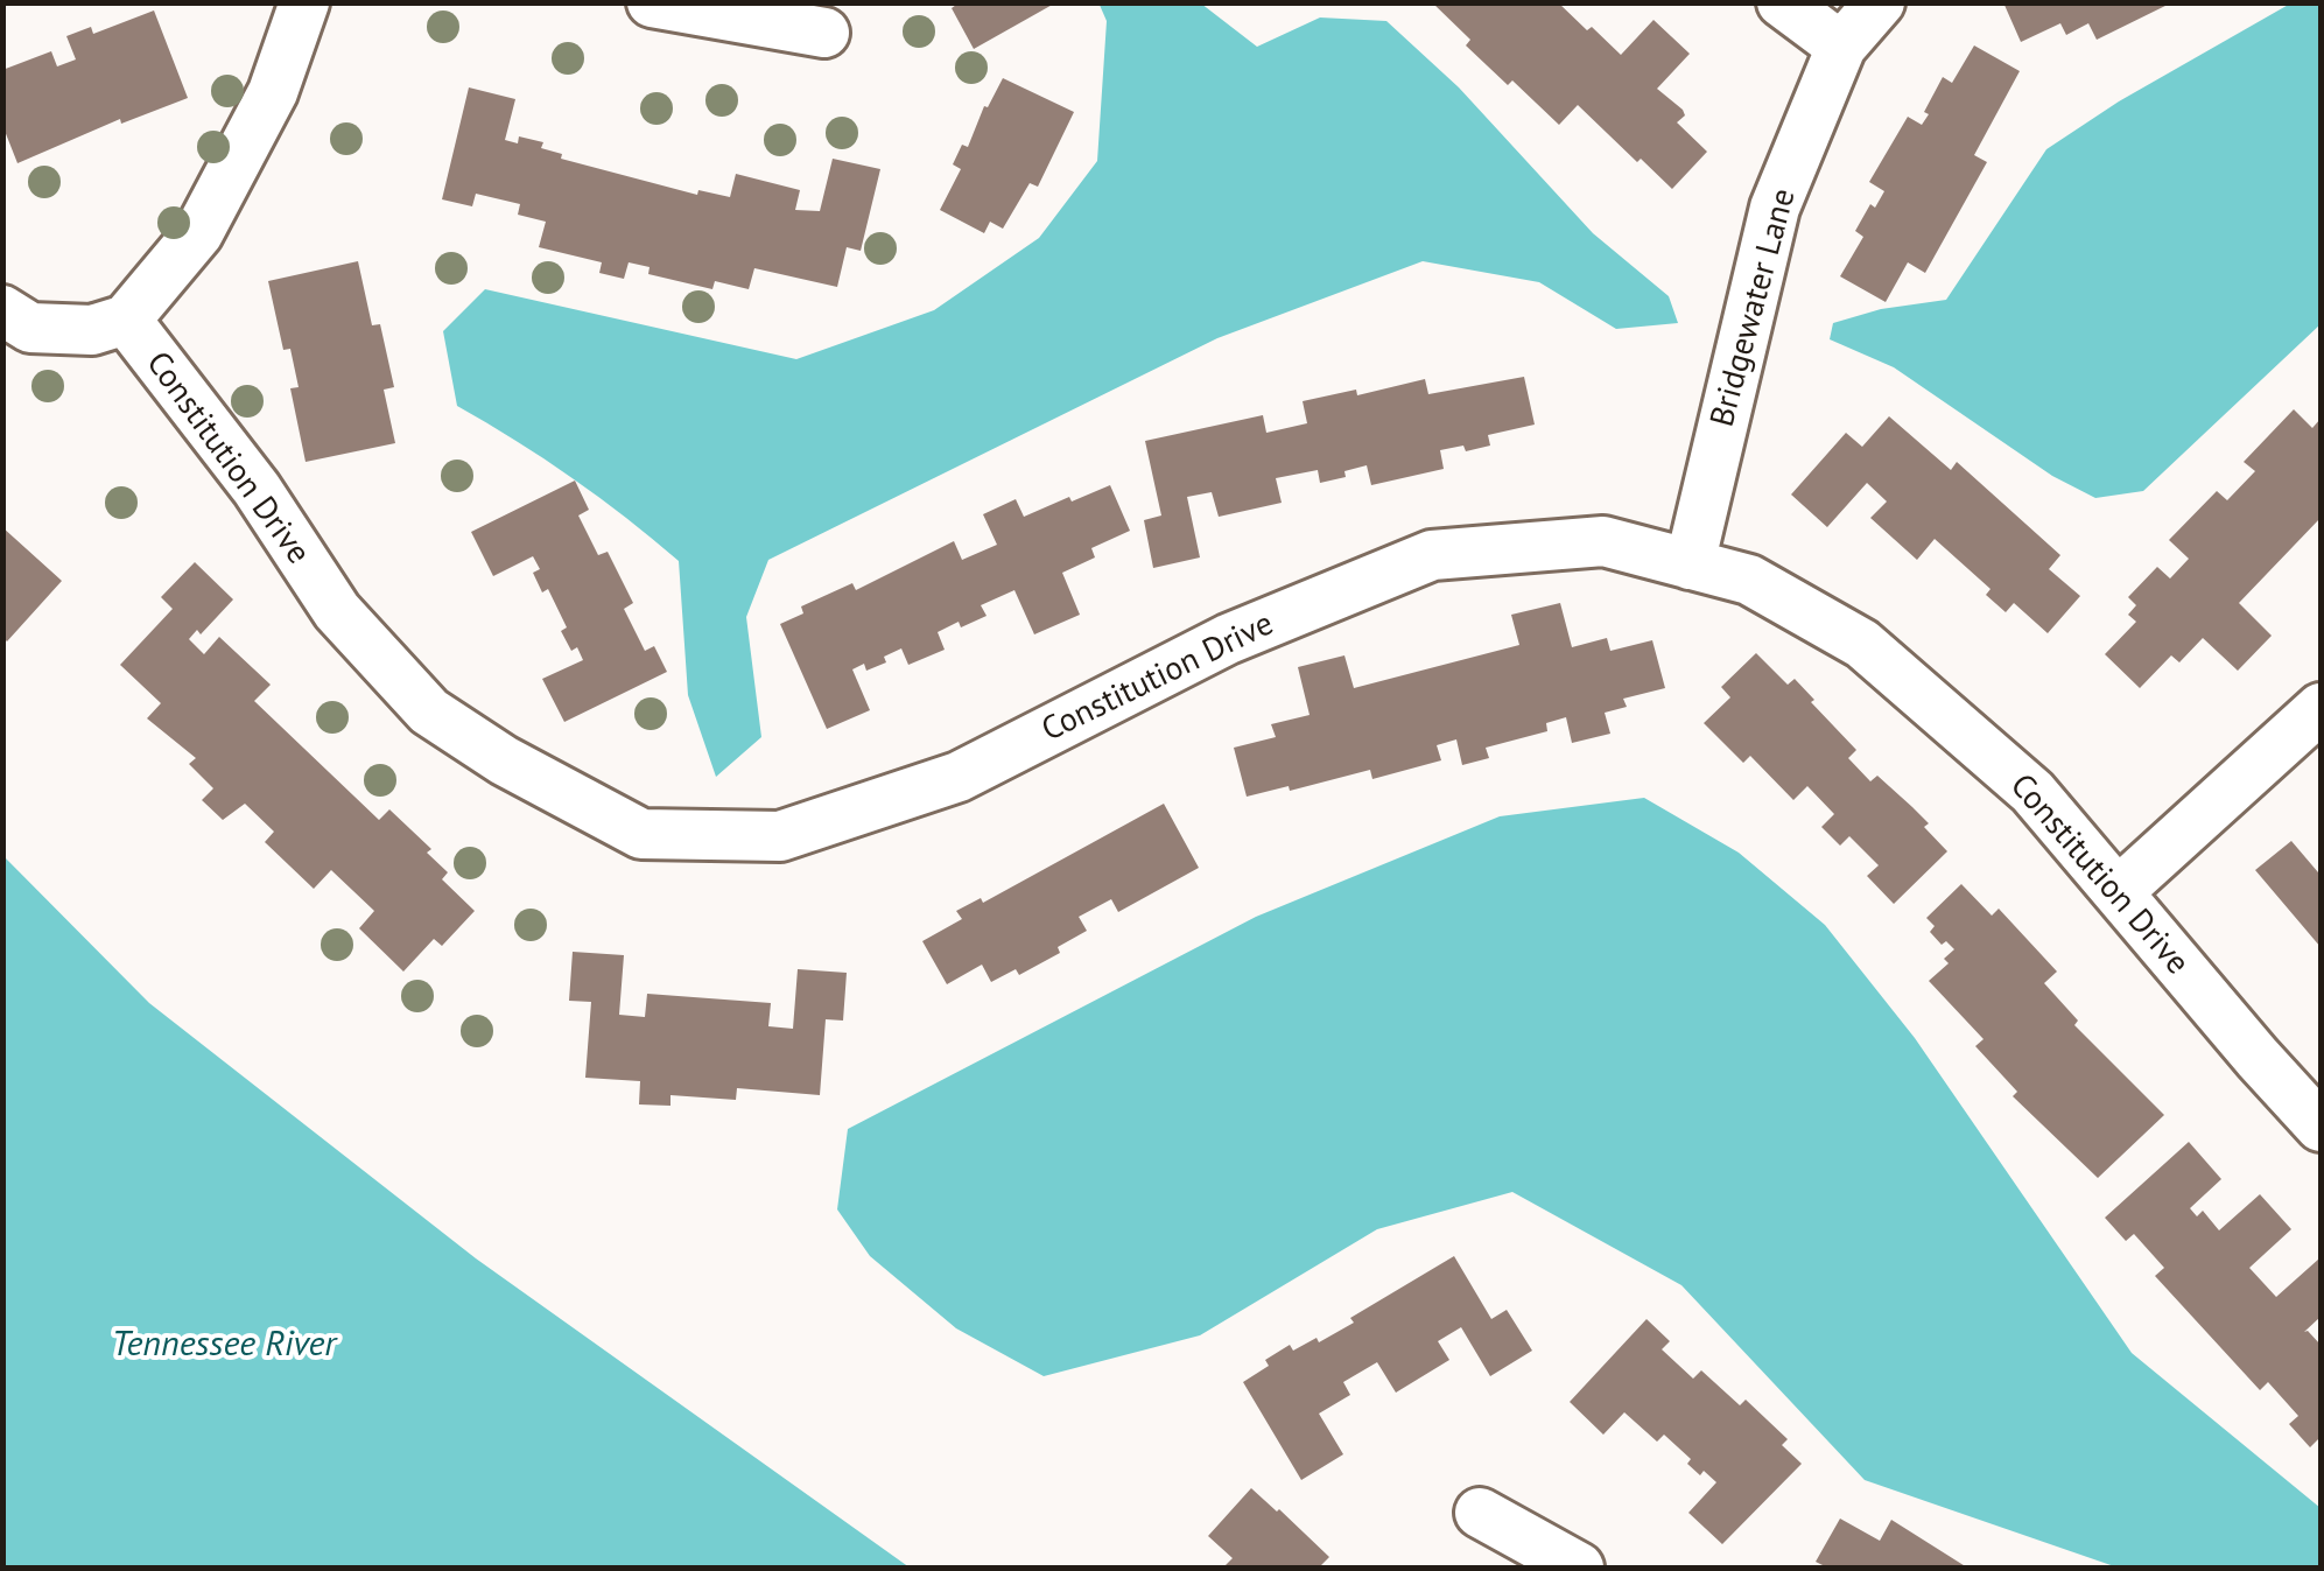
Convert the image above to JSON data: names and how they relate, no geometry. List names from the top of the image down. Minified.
{"streets":{"street":["Bridgewater Lane","Constitution Drive"]},"crossings":[["Bridgewater Lane","Constitution Drive"]],"water":["Tennessee River"]}
